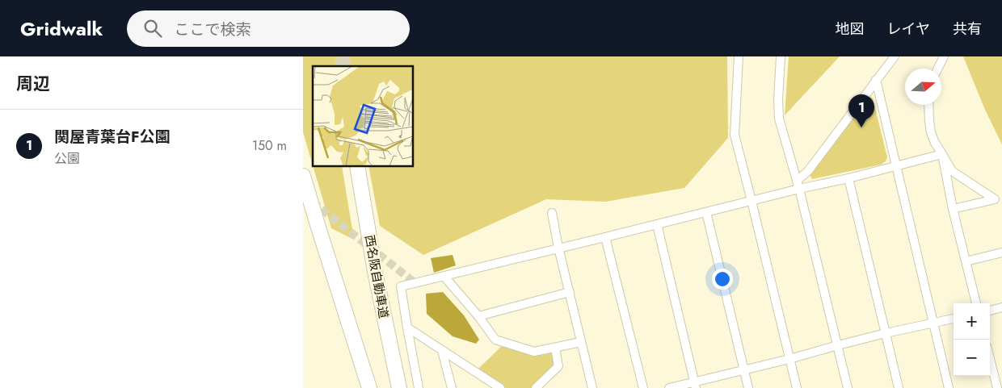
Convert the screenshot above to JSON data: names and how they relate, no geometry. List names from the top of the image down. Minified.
{"streets":{"highway":["西名阪自動車道"]},"north":"right","page":{"header":"Gridwalk","search":"ここで検索","nav":["地図","レイヤ","共有"],"heading":"周辺","pins":"1","list":[{"mark":"1","name":"関屋青葉台F公園","note":"公園","value":"150 m"}],"map_buttons":["+","−"]}}
